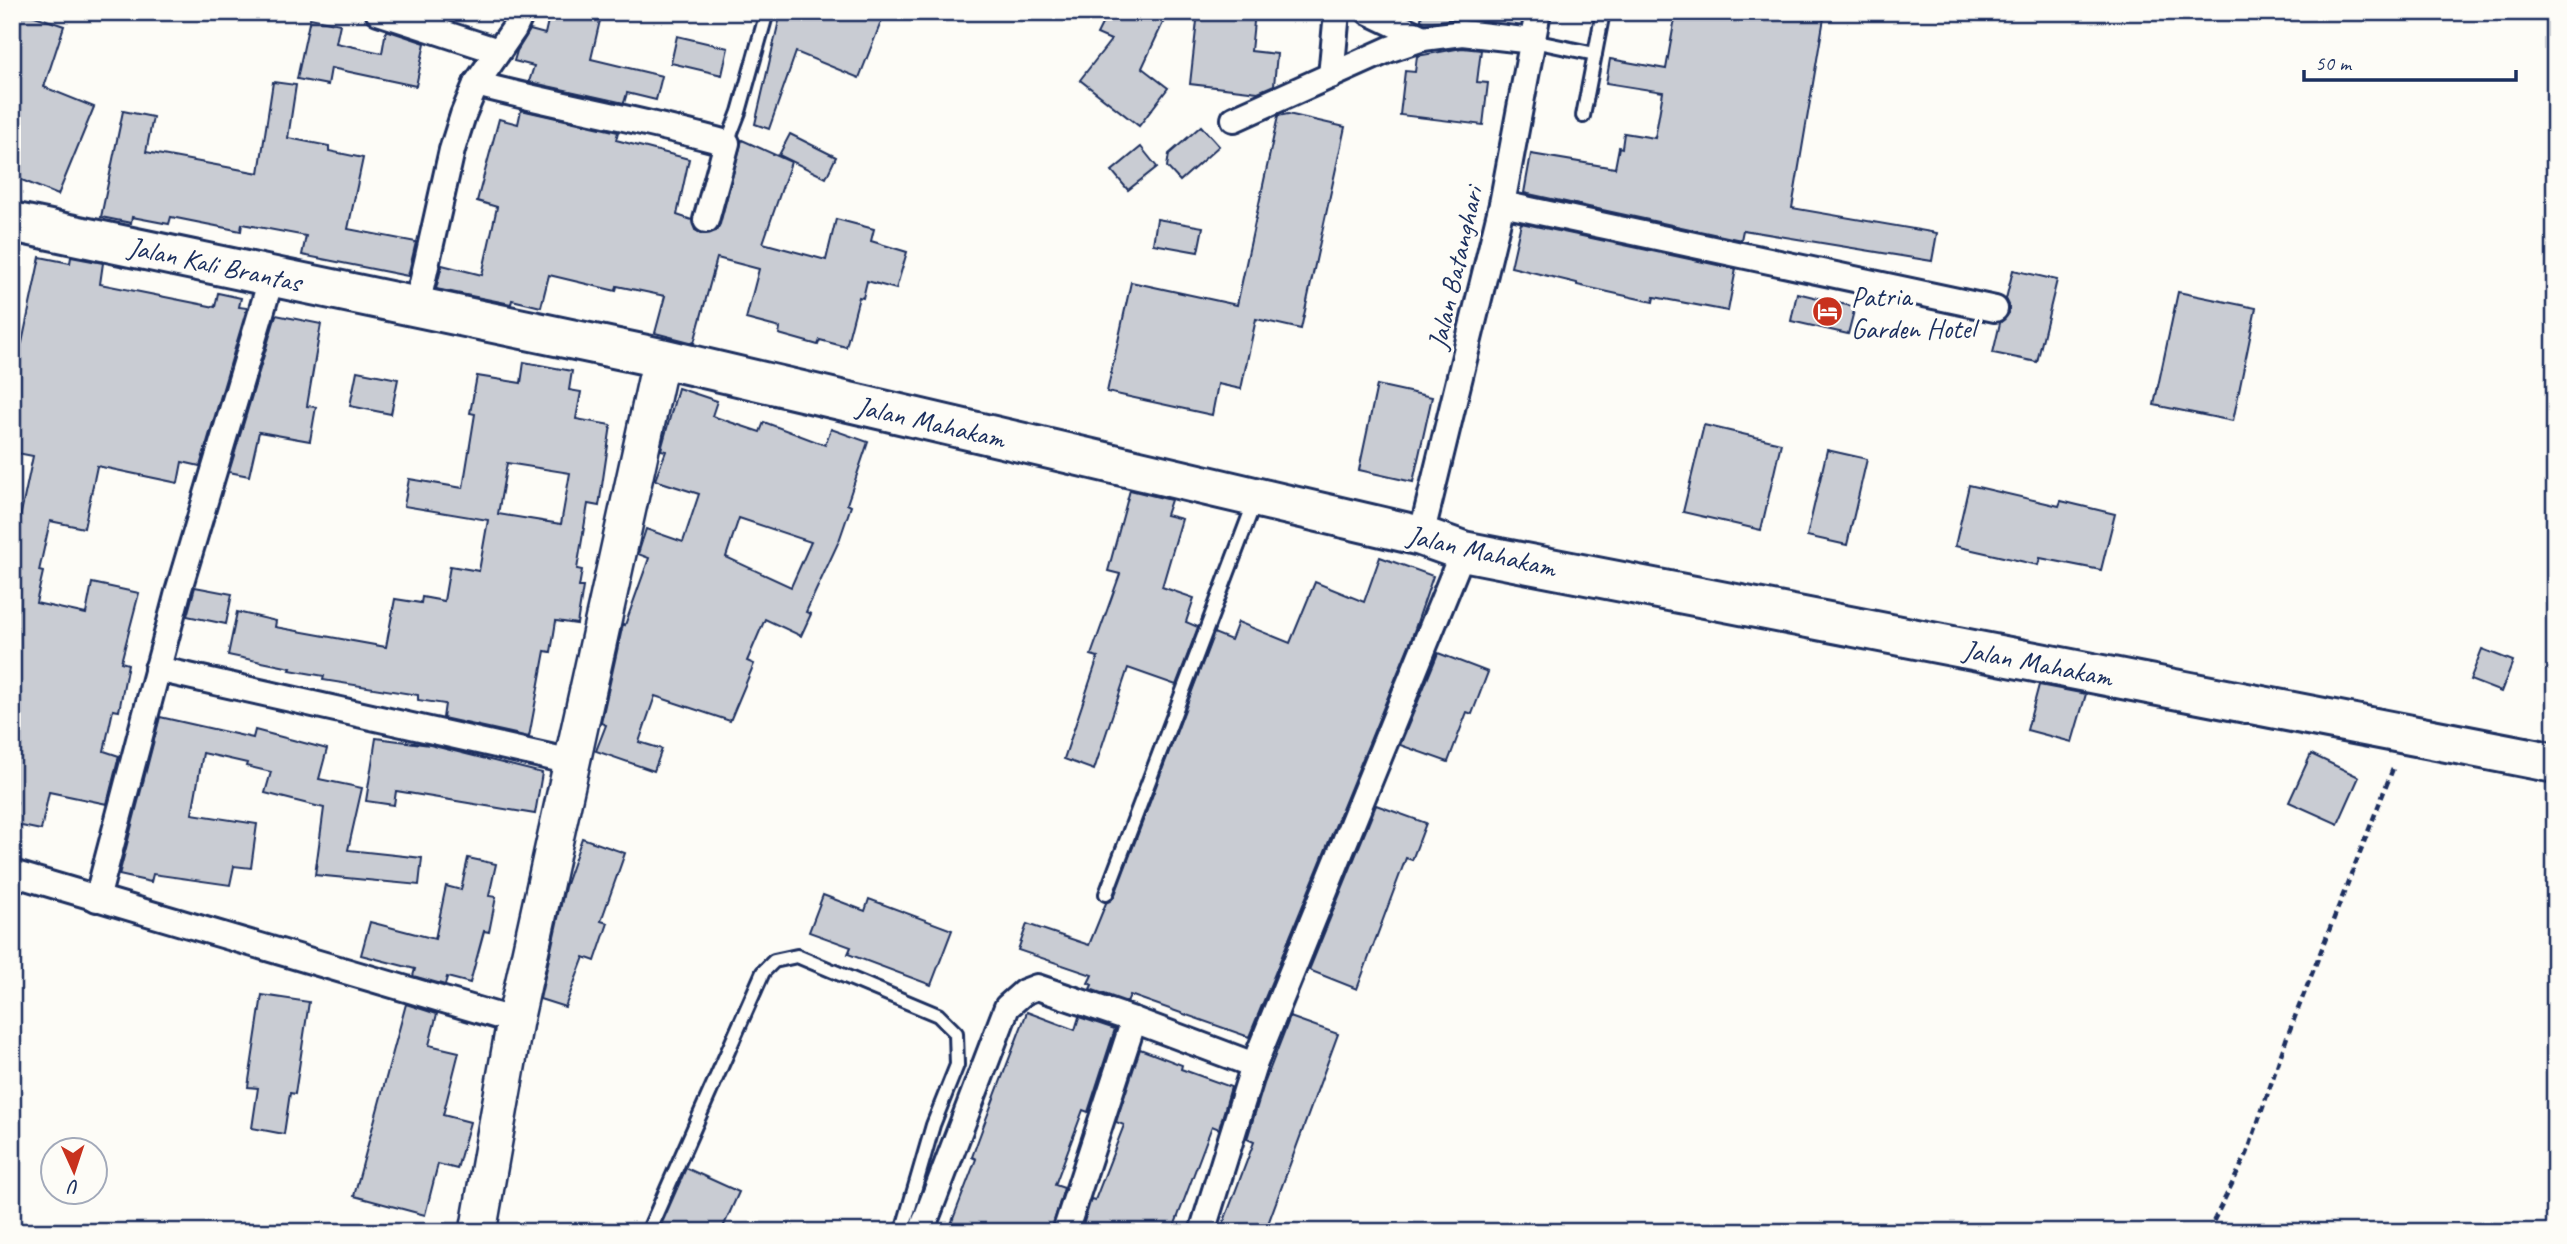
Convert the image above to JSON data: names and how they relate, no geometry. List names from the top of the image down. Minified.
{"streets":{"main road":["Jalan Kali Brantas","Jalan Mahakam"],"street":["Jalan Batanghari"]},"crossings":[["Jalan Kali Brantas","Jalan Mahakam"],["Jalan Batanghari","Jalan Mahakam"]],"places":{"hotel":["Patria Garden Hotel"]},"scale_bar":"50 m","north":"bottom"}
